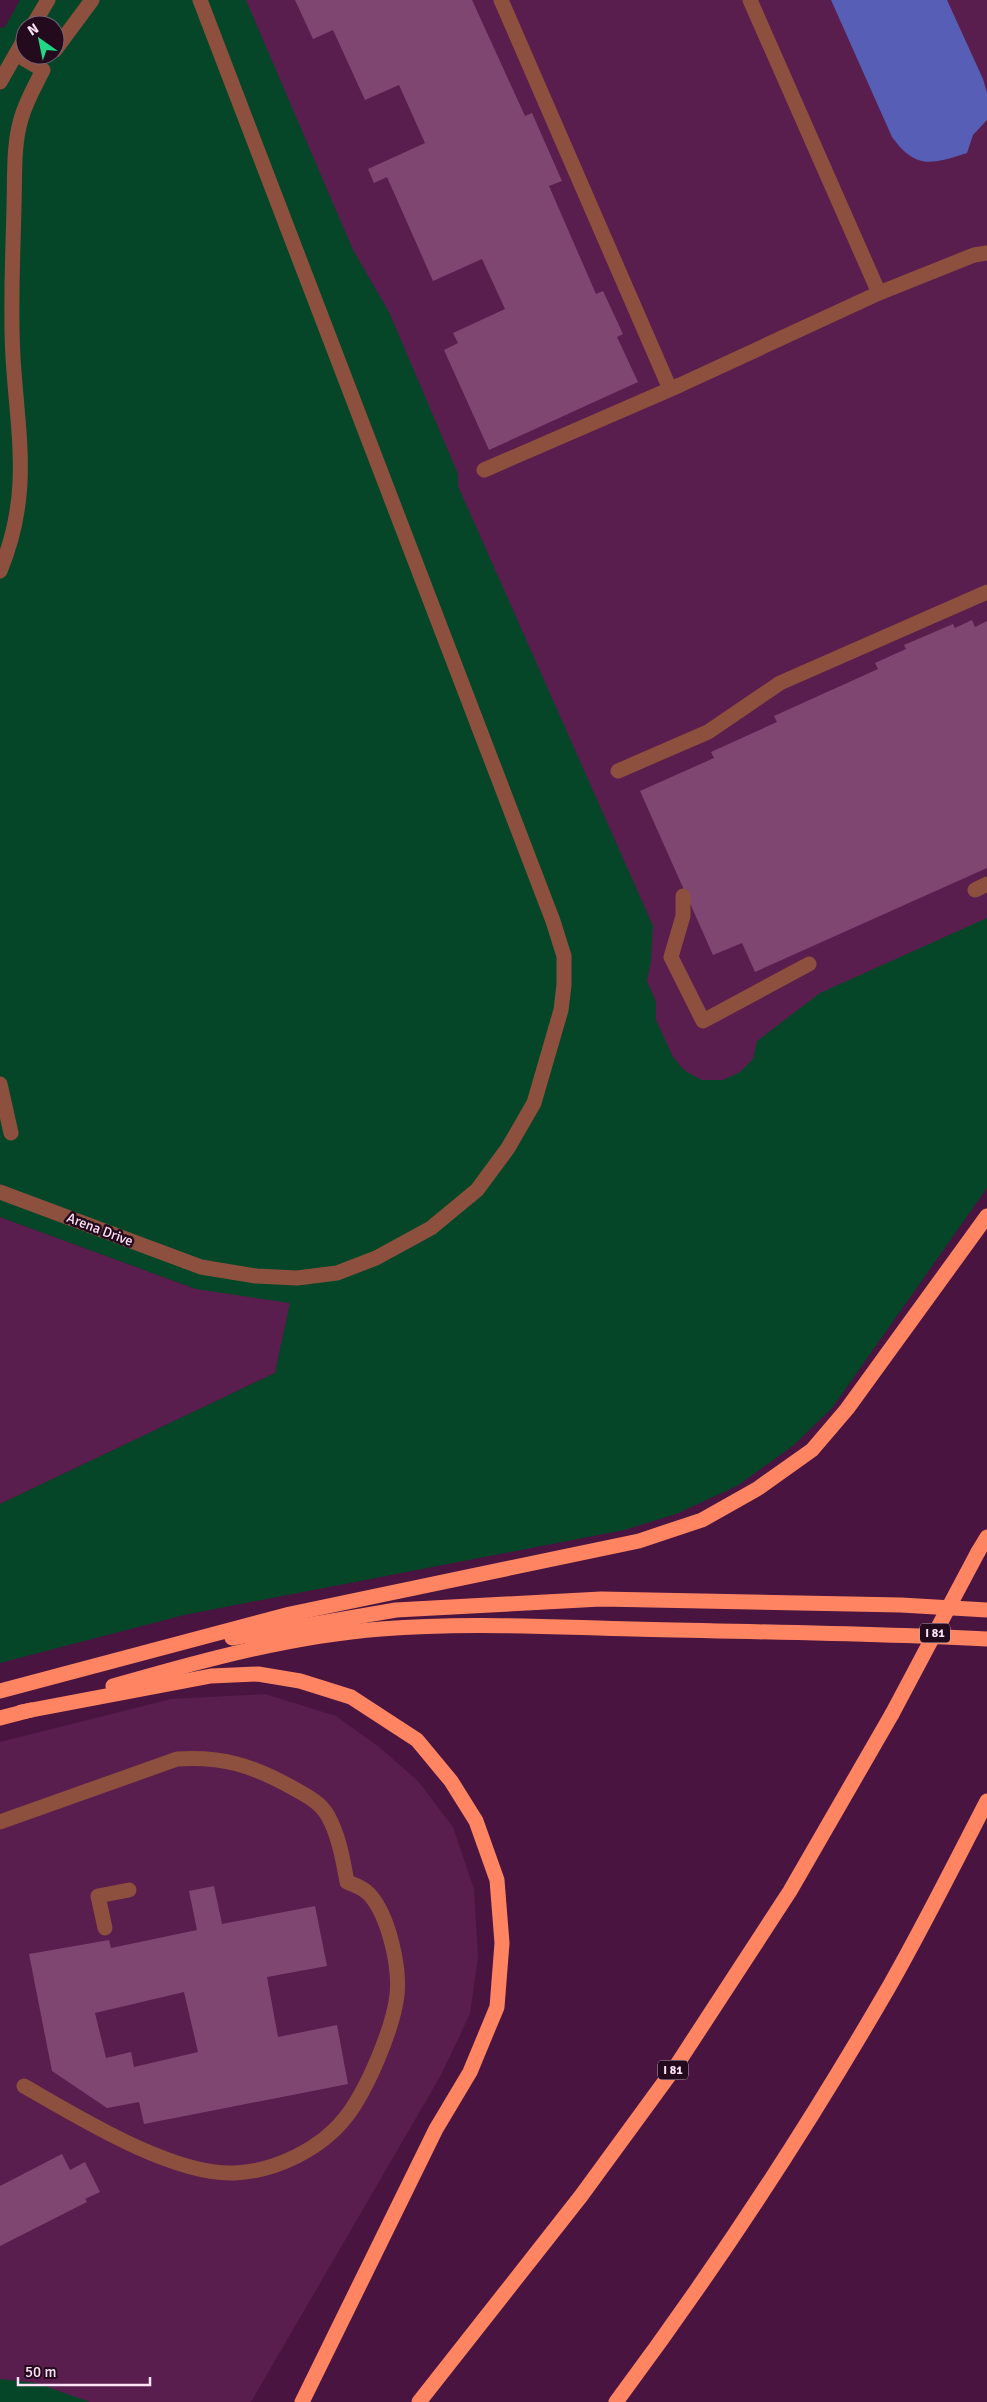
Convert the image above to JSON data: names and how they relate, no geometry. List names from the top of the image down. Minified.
{"streets":{"highway":["I 81"],"lane":["Arena Drive"]},"scale_bar":"50 m","north":"top left"}
